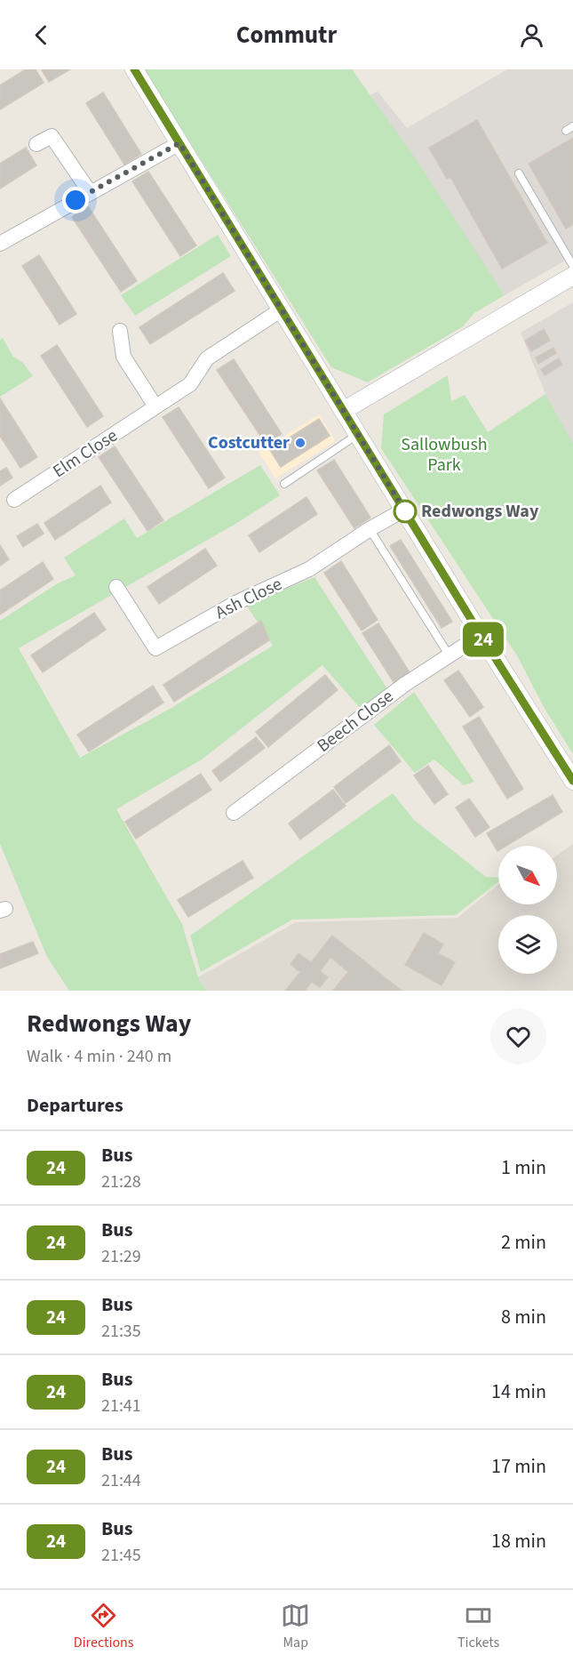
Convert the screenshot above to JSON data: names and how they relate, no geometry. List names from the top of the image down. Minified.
{"streets":{"street":["Elm Close","Ash Close","Beech Close"]},"parks":["Sallowbush Park"],"places":["Costcutter","Redwongs Way"],"lines":["bus line 24"],"north":"bottom right","page":{"header":"Commutr","on_map":"24","heading":[["Redwongs Way","Walk · 4 min · 240 m"],"Departures"],"list":[{"mark":"24","name":"Bus","note":"21:28","value":"1 min"},{"mark":"24","name":"Bus","note":"21:29","value":"2 min"},{"mark":"24","name":"Bus","note":"21:35","value":"8 min"},{"mark":"24","name":"Bus","note":"21:41","value":"14 min"},{"mark":"24","name":"Bus","note":"21:44","value":"17 min"},{"mark":"24","name":"Bus","note":"21:45","value":"18 min"}],"tabs":["Directions","Map","Tickets"]}}
